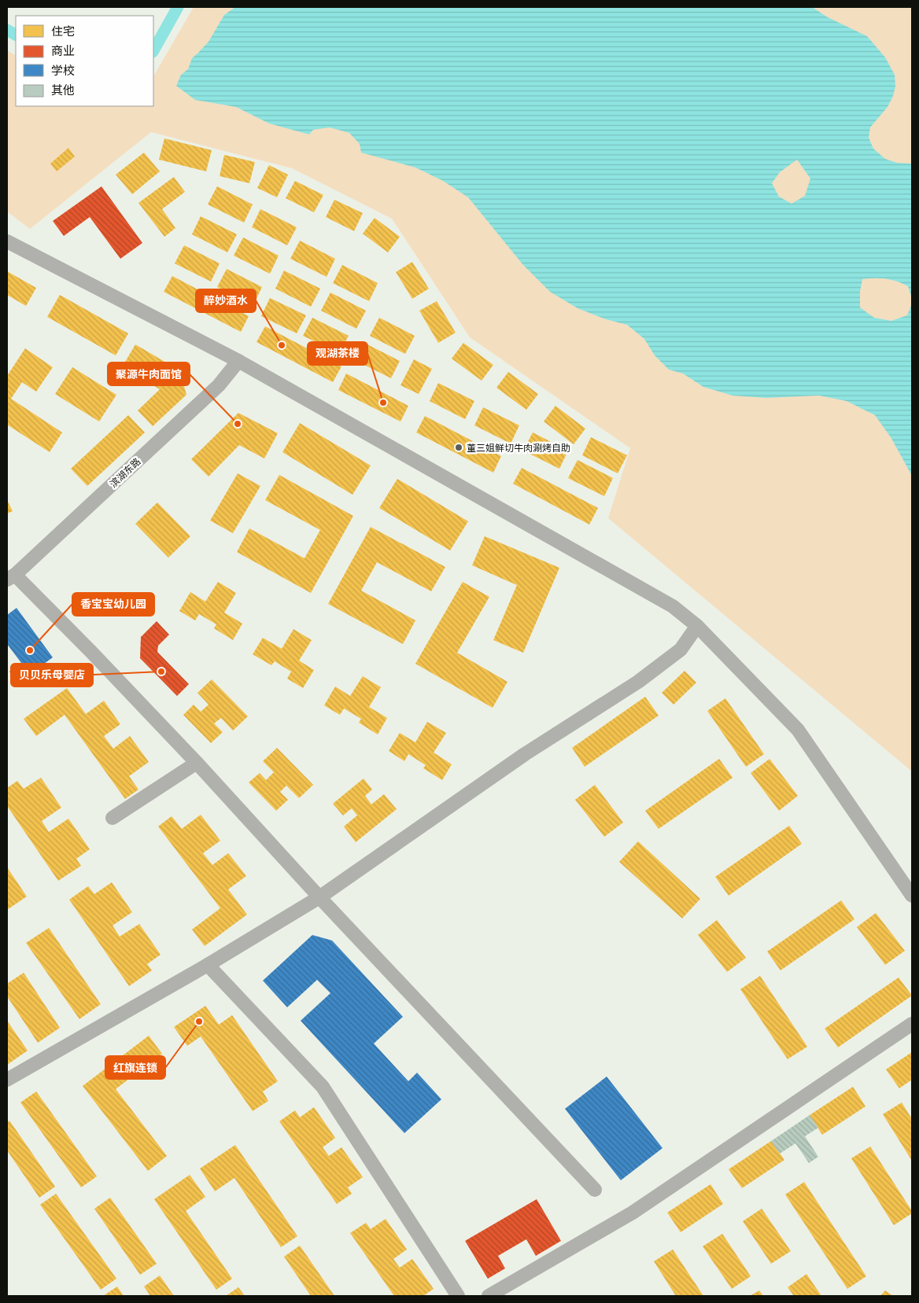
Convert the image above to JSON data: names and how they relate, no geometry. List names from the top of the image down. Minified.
{"streets":{"street":["滨湖东路"]},"places":["醉妙酒水","观湖茶楼","聚源牛肉面馆","董三姐鲜切牛肉涮烤自助","香宝宝幼儿园","贝贝乐母婴店","红旗连锁"],"legend":["住宅","商业","学校","其他"]}
